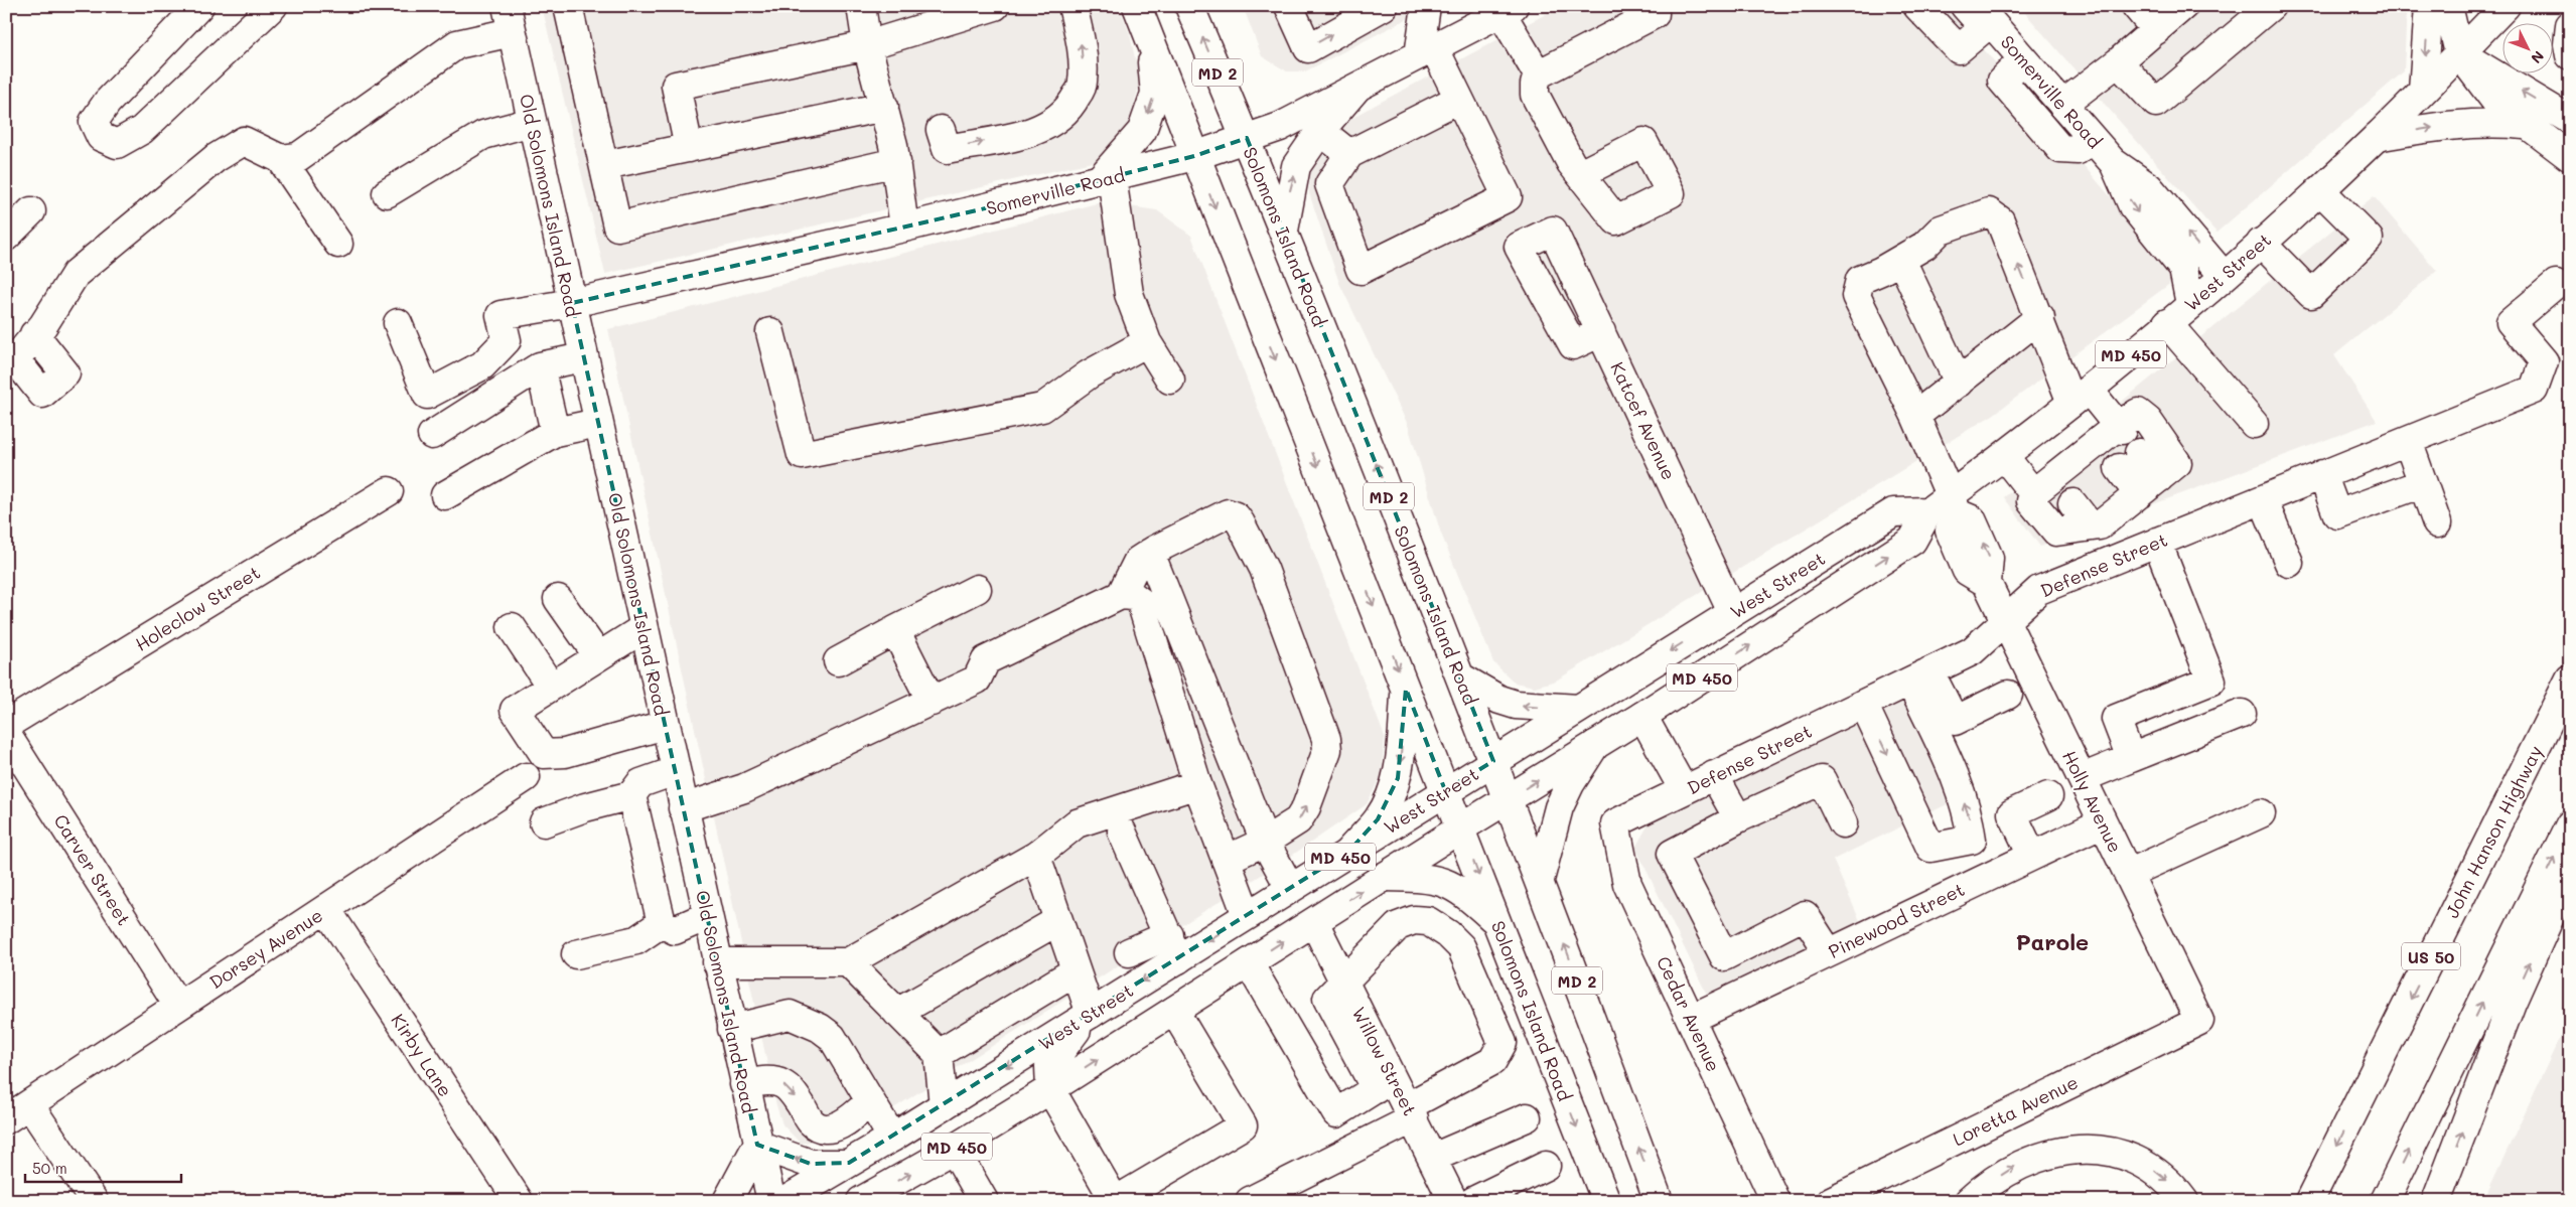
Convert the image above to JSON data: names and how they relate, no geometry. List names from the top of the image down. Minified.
{"streets":{"main road":["MD 2","Somerville Road","Old Solomons Island Road","Solomons Island Road","West Street","MD 450","Katcef Avenue","Defense Street","Holeclow Street","Holly Avenue","John Hanson Highway","Carver Street","Pinewood Street","Dorsey Avenue","US 50","Cedar Avenue","Kirby Lane","Willow Street","Loretta Avenue"]},"crossings":[["Somerville Road","Old Solomons Island Road"],["Somerville Road","Solomons Island Road"],["Somerville Road","West Street"],["Solomons Island Road","West Street"],["West Street","Katcef Avenue"],["West Street","Holly Avenue"],["West Street","Willow Street"],["Defense Street","Holly Avenue"],["Defense Street","Cedar Avenue"],["Holly Avenue","Pinewood Street"],["Holly Avenue","Loretta Avenue"],["Carver Street","Dorsey Avenue"],["Pinewood Street","Cedar Avenue"],["Dorsey Avenue","Kirby Lane"]],"districts":["Parole"],"scale_bar":"50 m","north":"bottom right"}
